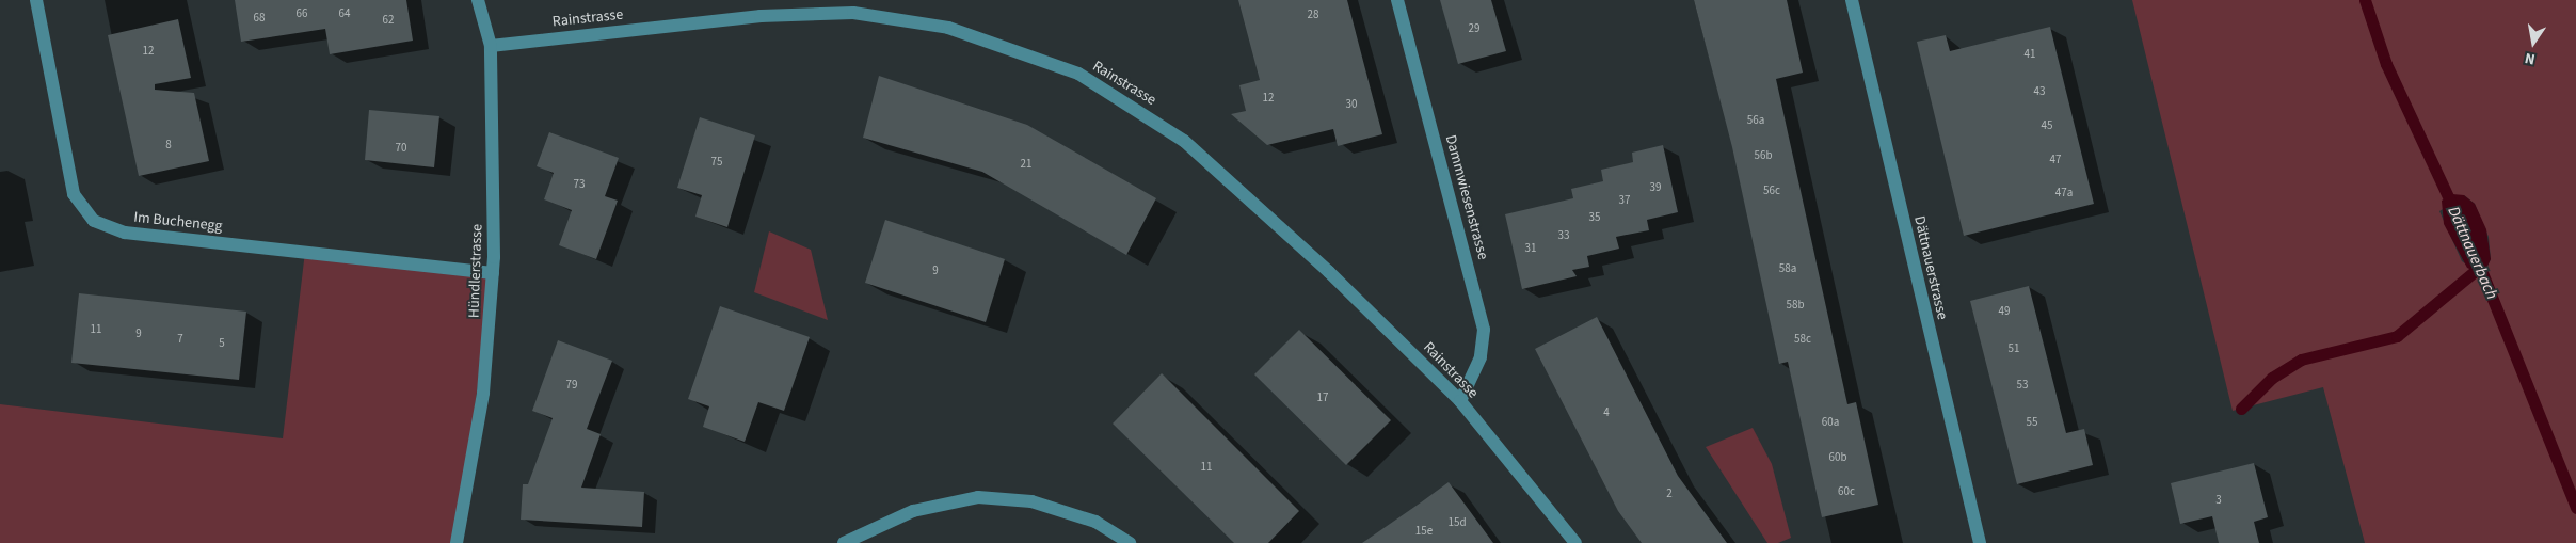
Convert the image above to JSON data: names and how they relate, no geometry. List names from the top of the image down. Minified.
{"streets":{"street":["Rainstrasse","Dammwiesenstrasse","Im Buchenegg","Dättnauerstrasse","Hündlerstrasse"]},"crossings":[["Rainstrasse","Dammwiesenstrasse"],["Rainstrasse","Hündlerstrasse"],["Im Buchenegg","Hündlerstrasse"]],"water":["Dättnauerbach"],"house_numbers":["66","64","28","68","62","29","12","41","43","12","30","56a","45","8","70","56b","47","75","21","73","39","56c","47a","37","35","33","31","58a","9","58b","49","11","9","7","58c","5","51","79","53","17","4","60a","55","60b","11","60c","2","3","15d","15e"],"north":"bottom"}
